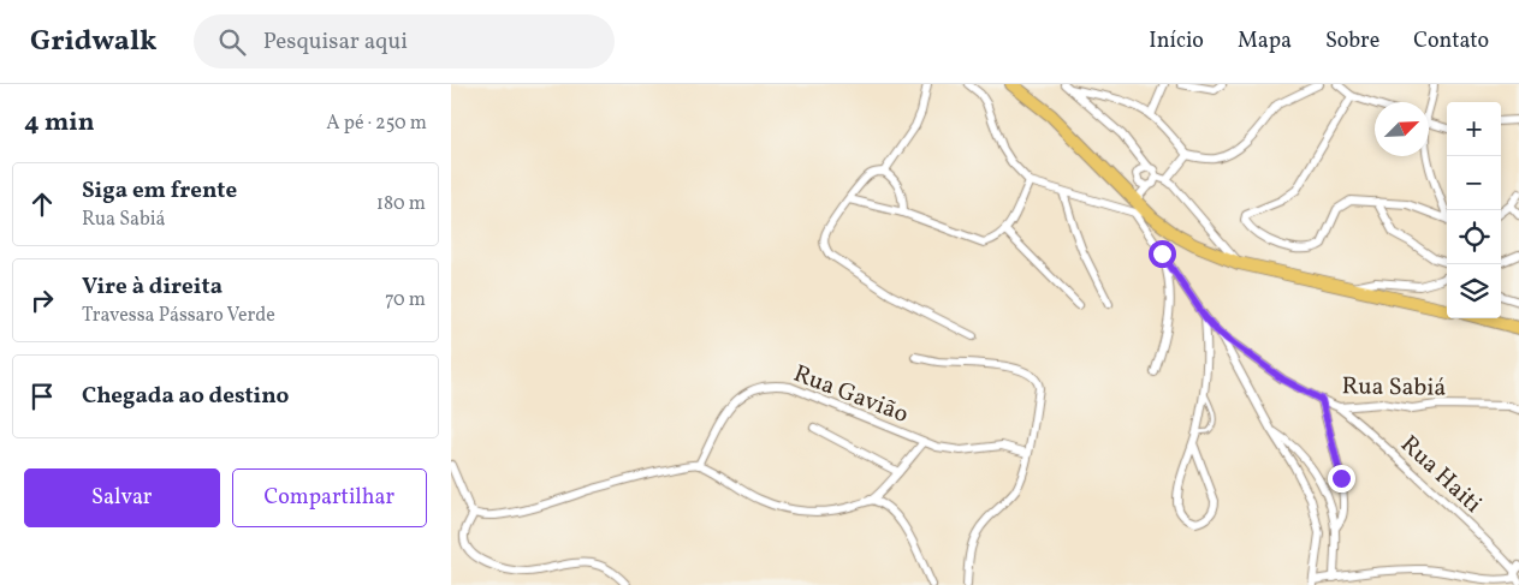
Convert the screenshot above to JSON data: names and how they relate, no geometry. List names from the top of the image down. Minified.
{"streets":{"street":["Rua Sabiá","Rua Gavião","Rua Haiti"]},"crossings":[["Rua Sabiá","Rua Haiti"]],"north":"top right","page":{"header":"Gridwalk","search":"Pesquisar aqui","nav":["Início","Mapa","Sobre","Contato"],"heading":["4 min","A pé · 250 m"],"map_buttons":["+","−"],"list":[["Siga em frente","Rua Sabiá","180 m"],["Vire à direita","Travessa Pássaro Verde","70 m"],"Chegada ao destino"],"buttons":["Salvar","Compartilhar"]}}
